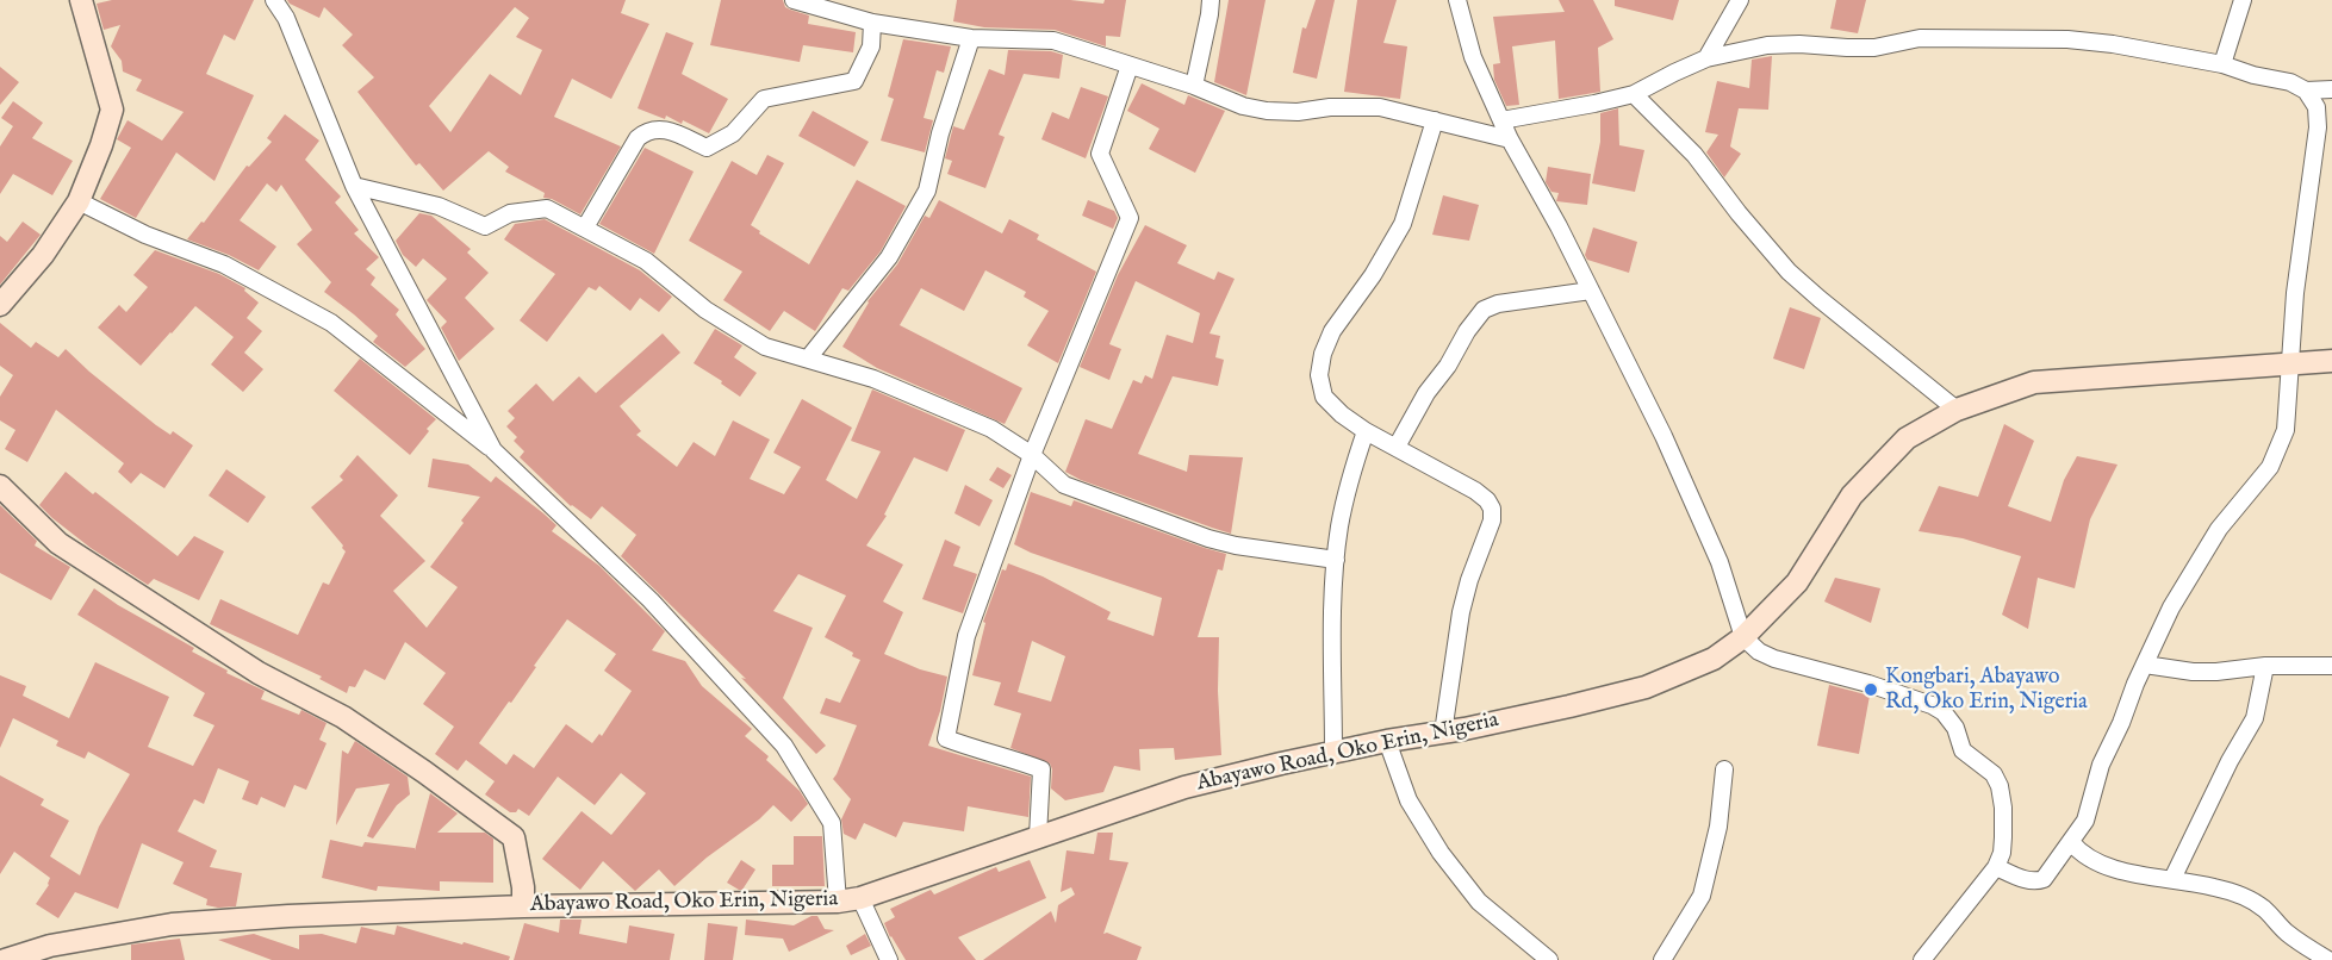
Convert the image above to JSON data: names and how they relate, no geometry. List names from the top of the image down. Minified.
{"streets":{"street":["Abayawo Road, Oko Erin, Nigeria"]},"places":["Kongbari, Abayawo Rd, Oko Erin, Nigeria"]}
